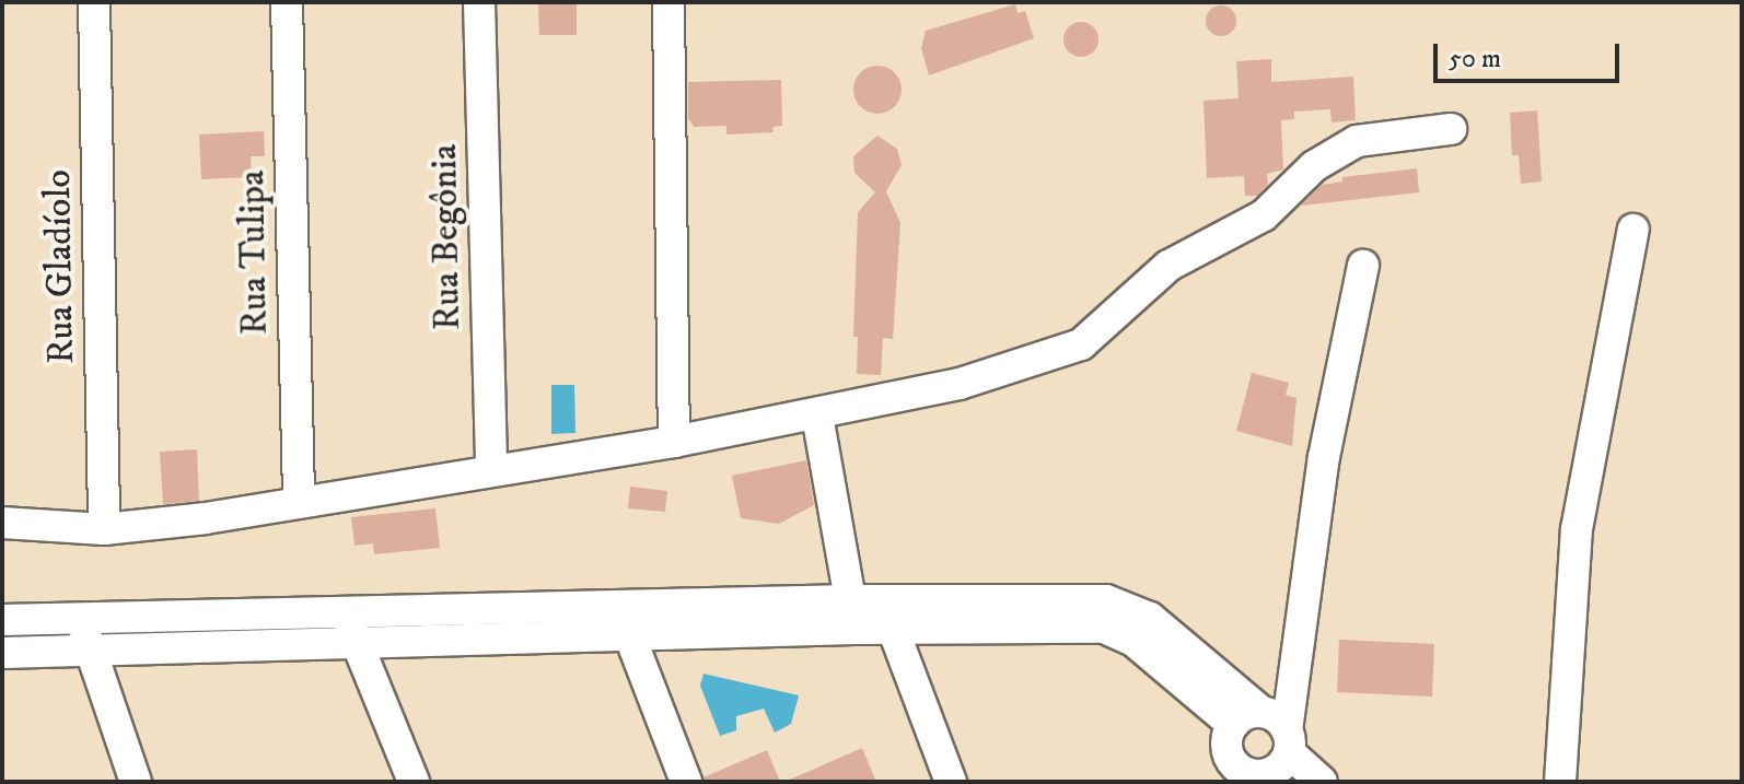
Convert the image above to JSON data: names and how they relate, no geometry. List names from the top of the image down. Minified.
{"streets":{"street":["Rua Begônia","Rua Tulipa","Rua Gladíolo"]},"scale_bar":"50 m"}
